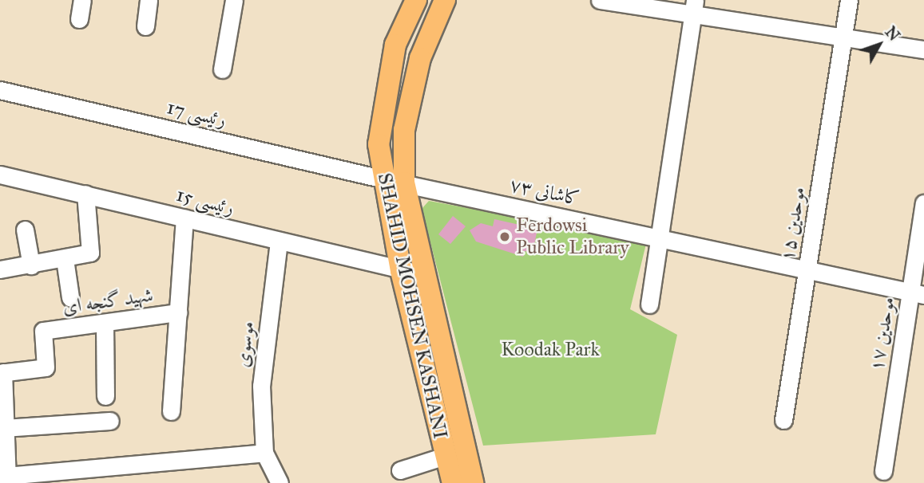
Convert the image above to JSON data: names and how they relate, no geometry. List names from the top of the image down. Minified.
{"streets":{"main road":["SHAHID MOHSEN KASHANI"],"street":["رئیسی 17","کاشانی ۷۳","رئیسی 15","موحدین ۱۵","شهید گنجه ای","موحدین ۱۷","موسوی"]},"crossings":[["رئیسی 17","کاشانی ۷۳"],["رئیسی 17","SHAHID MOHSEN KASHANI"],["کاشانی ۷۳","موحدین ۱۵"],["کاشانی ۷۳","SHAHID MOHSEN KASHANI"],["کاشانی ۷۳","موحدین ۱۷"],["رئیسی 15","شهید گنجه ای"],["رئیسی 15","SHAHID MOHSEN KASHANI"],["رئیسی 15","موسوی"]],"parks":["Koodak Park"],"places":["Ferdowsi Public Library"],"north":"top right"}
